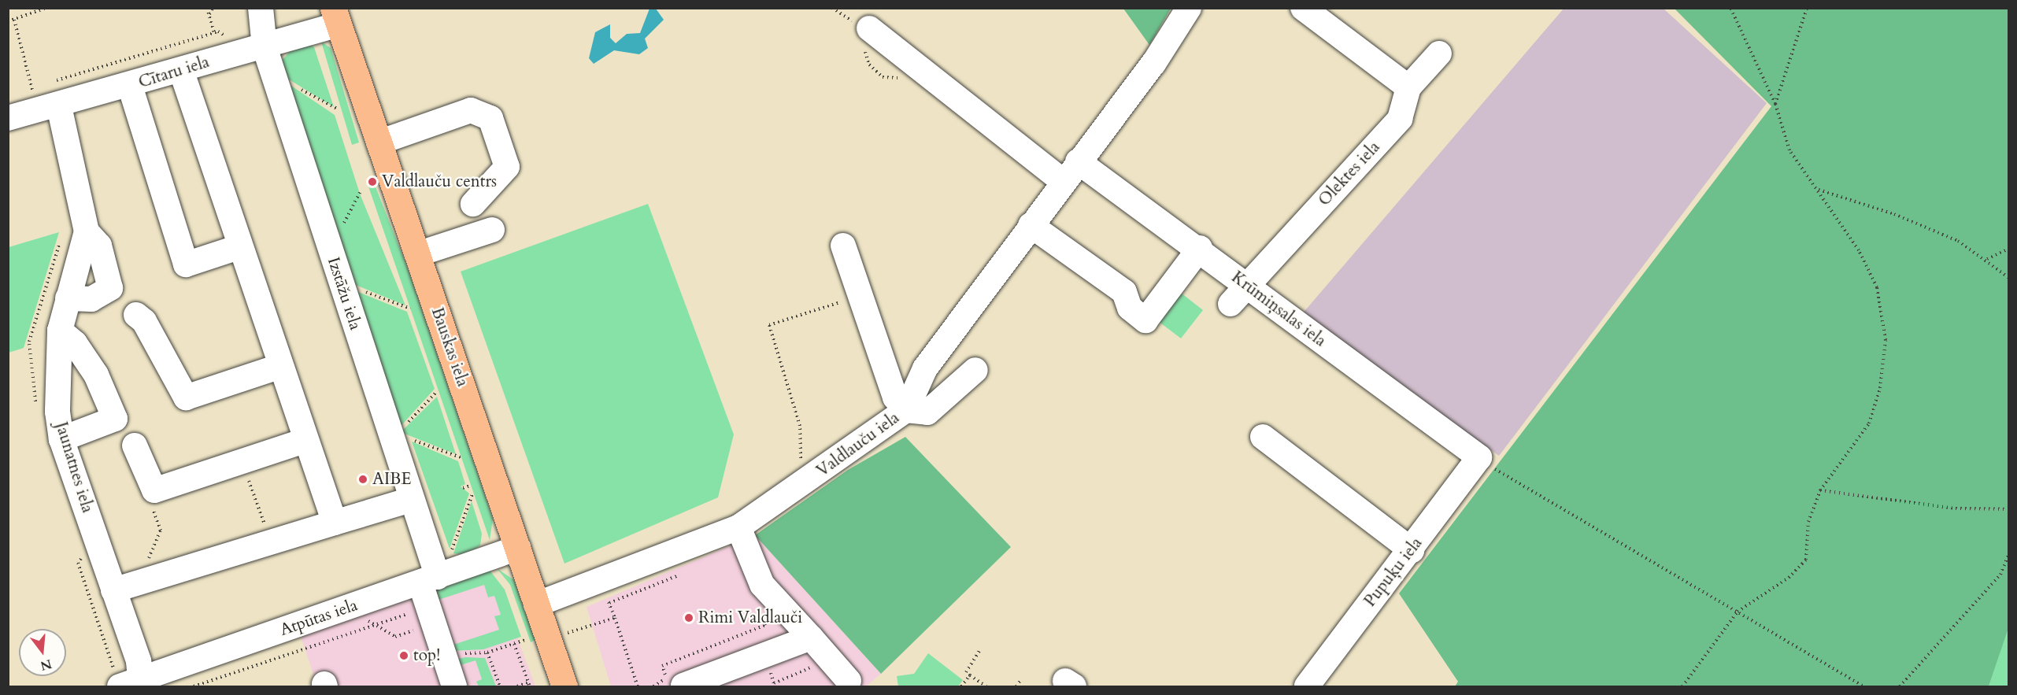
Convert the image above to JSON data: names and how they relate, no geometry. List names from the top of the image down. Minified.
{"streets":{"main road":["Bauskas iela"],"street":["Cītaru iela","Olektes iela","Izstāžu iela","Krūmiņsalas iela","Valdlauču iela","Jaunatnes iela","Pupuķu iela","Atpūtas iela"]},"crossings":[["Cītaru iela","Izstāžu iela"],["Cītaru iela","Bauskas iela"],["Cītaru iela","Jaunatnes iela"],["Olektes iela","Krūmiņsalas iela"],["Izstāžu iela","Atpūtas iela"],["Krūmiņsalas iela","Valdlauču iela"],["Krūmiņsalas iela","Pupuķu iela"],["Bauskas iela","Valdlauču iela"],["Bauskas iela","Atpūtas iela"],["Jaunatnes iela","Atpūtas iela"]],"places":["Valdlauču centrs","AIBE","Rimi Valdlauči","top!"],"north":"bottom"}
